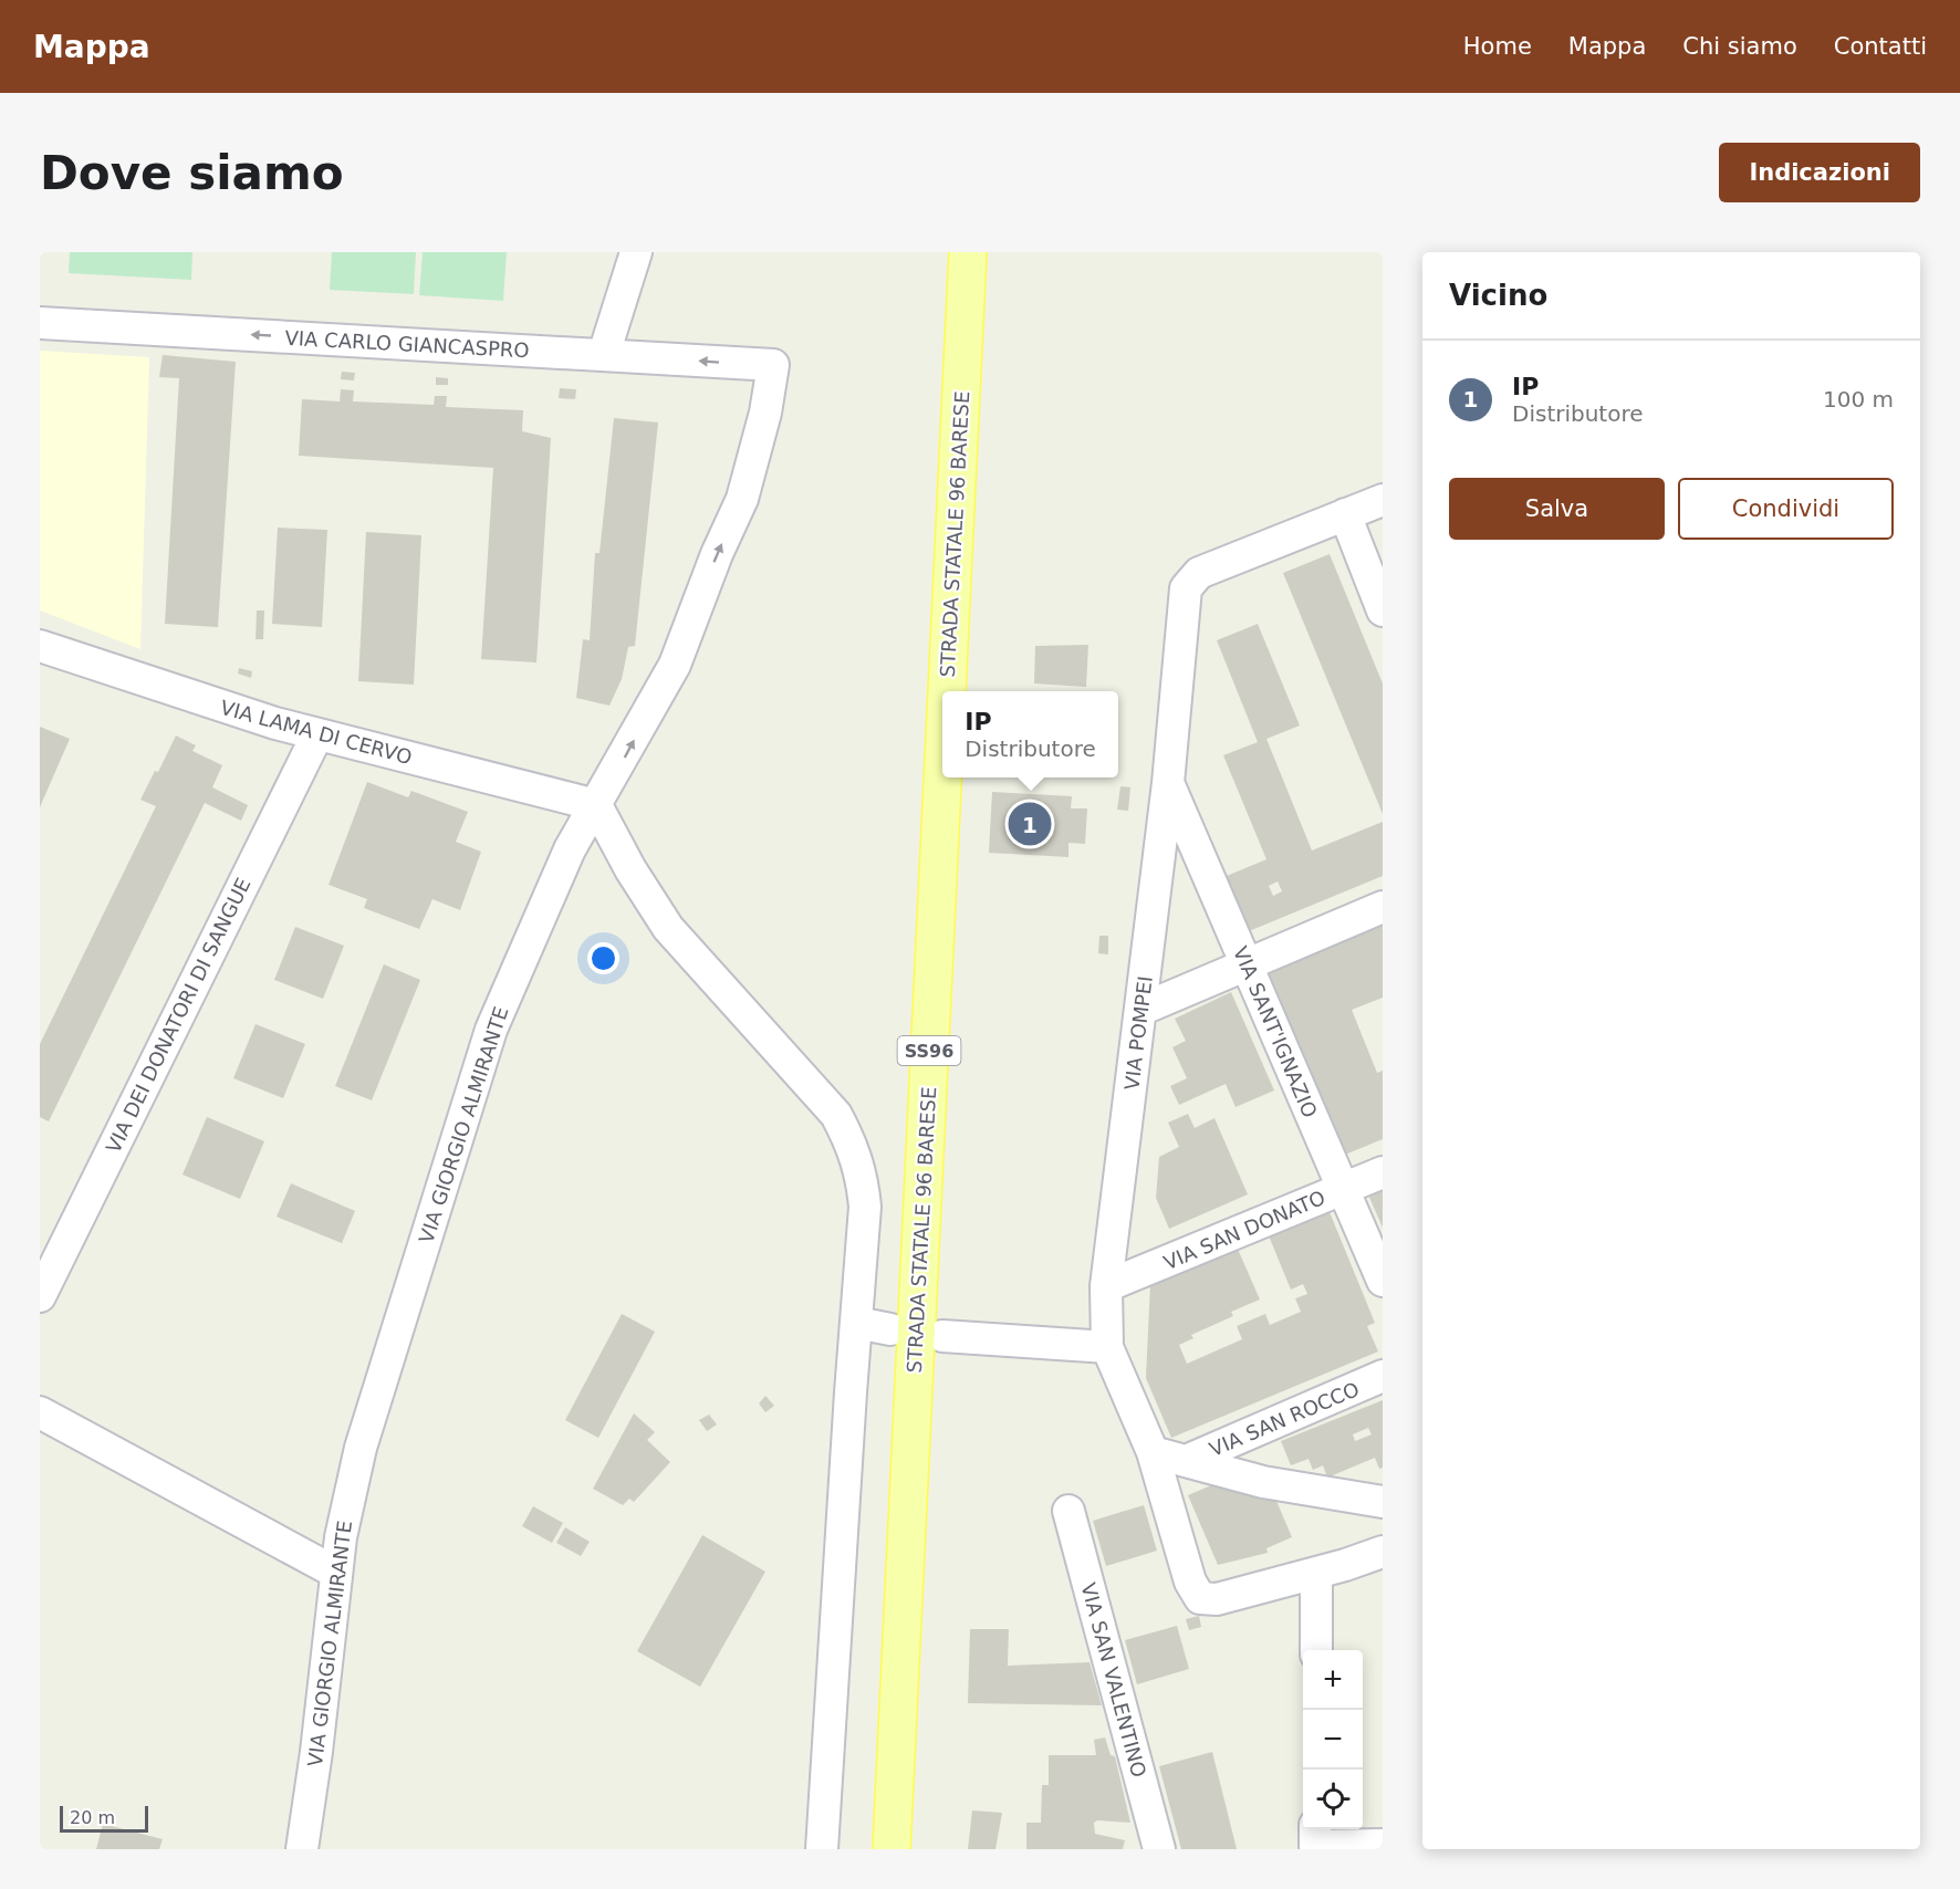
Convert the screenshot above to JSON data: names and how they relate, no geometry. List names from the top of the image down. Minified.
{"streets":{"main road":["STRADA STATALE 96 BARESE","SS96"],"street":["VIA CARLO GIANCASPRO","VIA LAMA DI CERVO","VIA DEI DONATORI DI SANGUE","VIA SANT'IGNAZIO","VIA POMPEI","VIA GIORGIO ALMIRANTE","VIA SAN DONATO","VIA SAN ROCCO","VIA SAN VALENTINO"]},"crossings":[["VIA CARLO GIANCASPRO","VIA GIORGIO ALMIRANTE"],["VIA LAMA DI CERVO","VIA DEI DONATORI DI SANGUE"],["VIA LAMA DI CERVO","VIA GIORGIO ALMIRANTE"],["VIA SANT'IGNAZIO","VIA POMPEI"],["VIA SANT'IGNAZIO","VIA SAN DONATO"],["VIA POMPEI","VIA SAN DONATO"]],"one_way":["VIA CARLO GIANCASPRO"],"scale_bar":"20 m","page":{"header":"Mappa","nav":["Home","Mappa","Chi siamo","Contatti"],"buttons":["Indicazioni",["Salva","Condividi"]],"title":"Dove siamo","heading":"Vicino","list":[{"mark":"1","name":"IP","note":"Distributore","value":"100 m"}],"popup":["IP","Distributore"],"pins":"1","map_buttons":["+","−"],"scale":"20 m"}}
